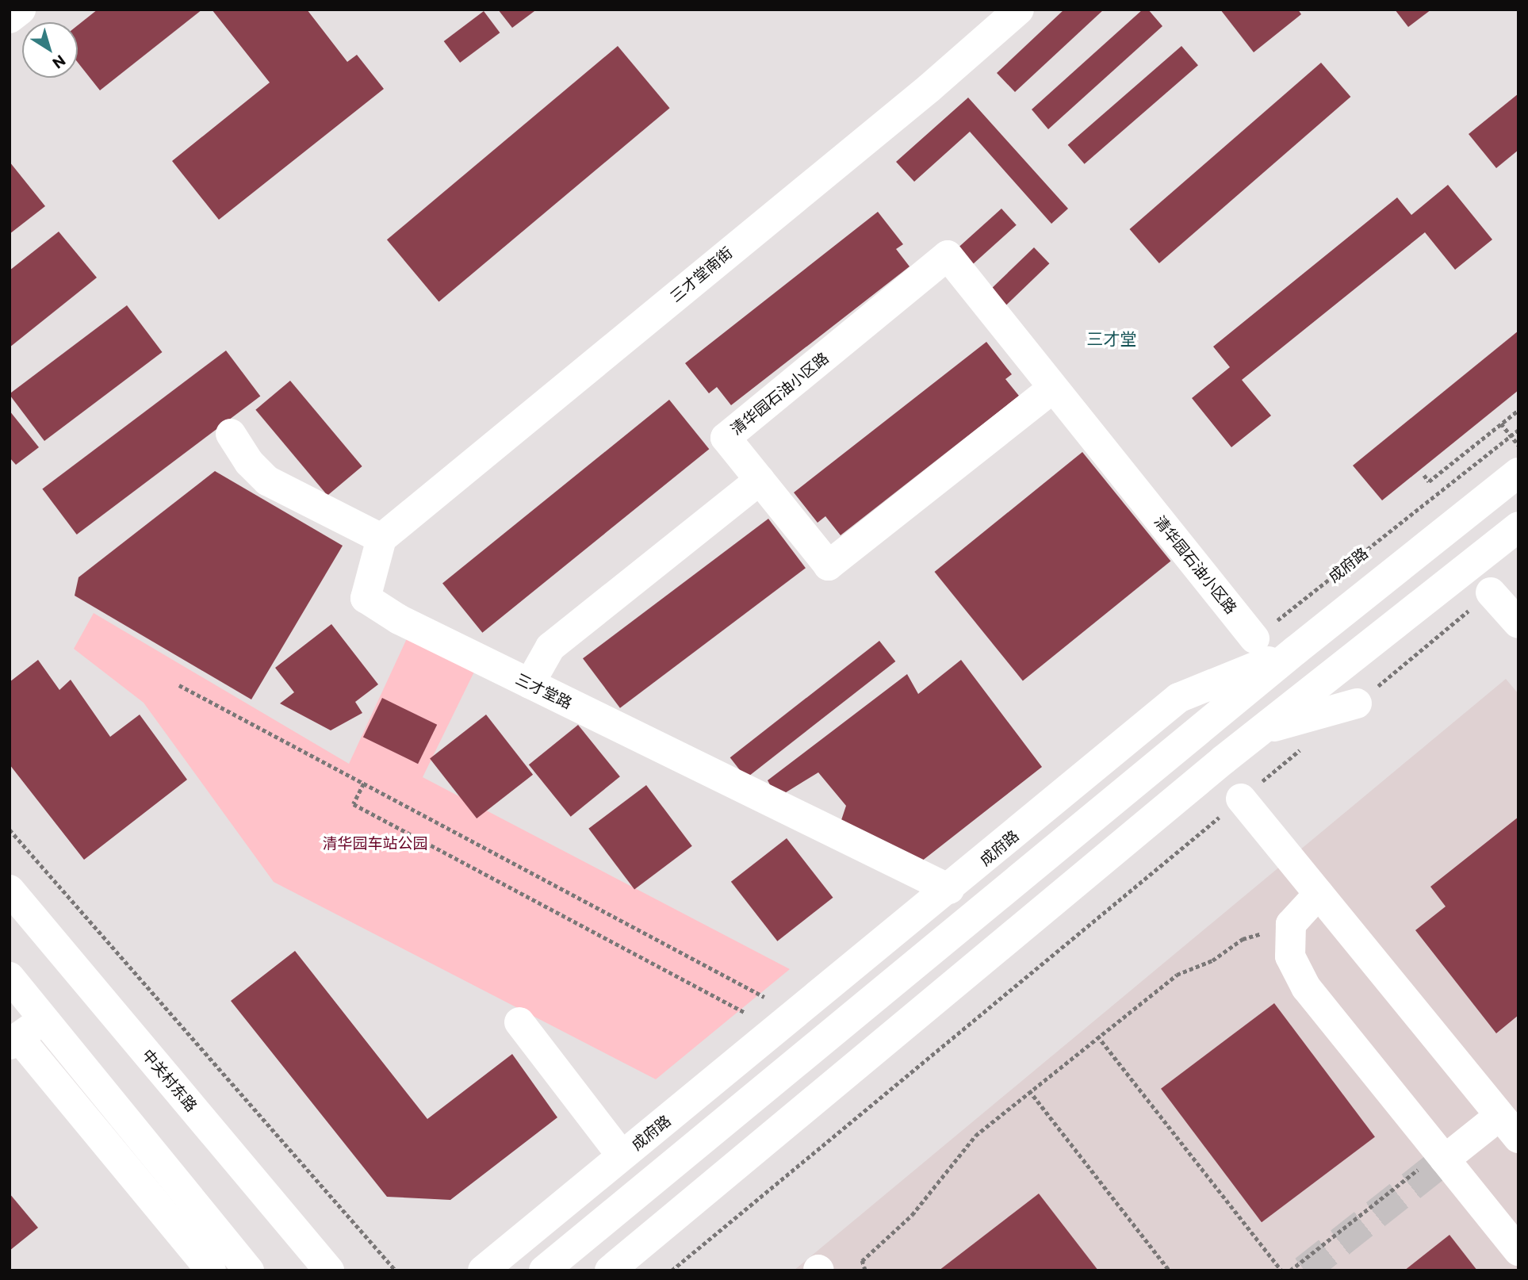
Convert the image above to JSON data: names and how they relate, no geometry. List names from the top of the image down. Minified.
{"streets":{"main road":["三才堂南街","清华园石油小区路","成府路","三才堂路","中关村东路"]},"crossings":[["三才堂南街","三才堂路"],["清华园石油小区路","成府路"],["成府路","三才堂路"]],"districts":["三才堂"],"parks":["清华园车站公园"],"north":"bottom right"}
